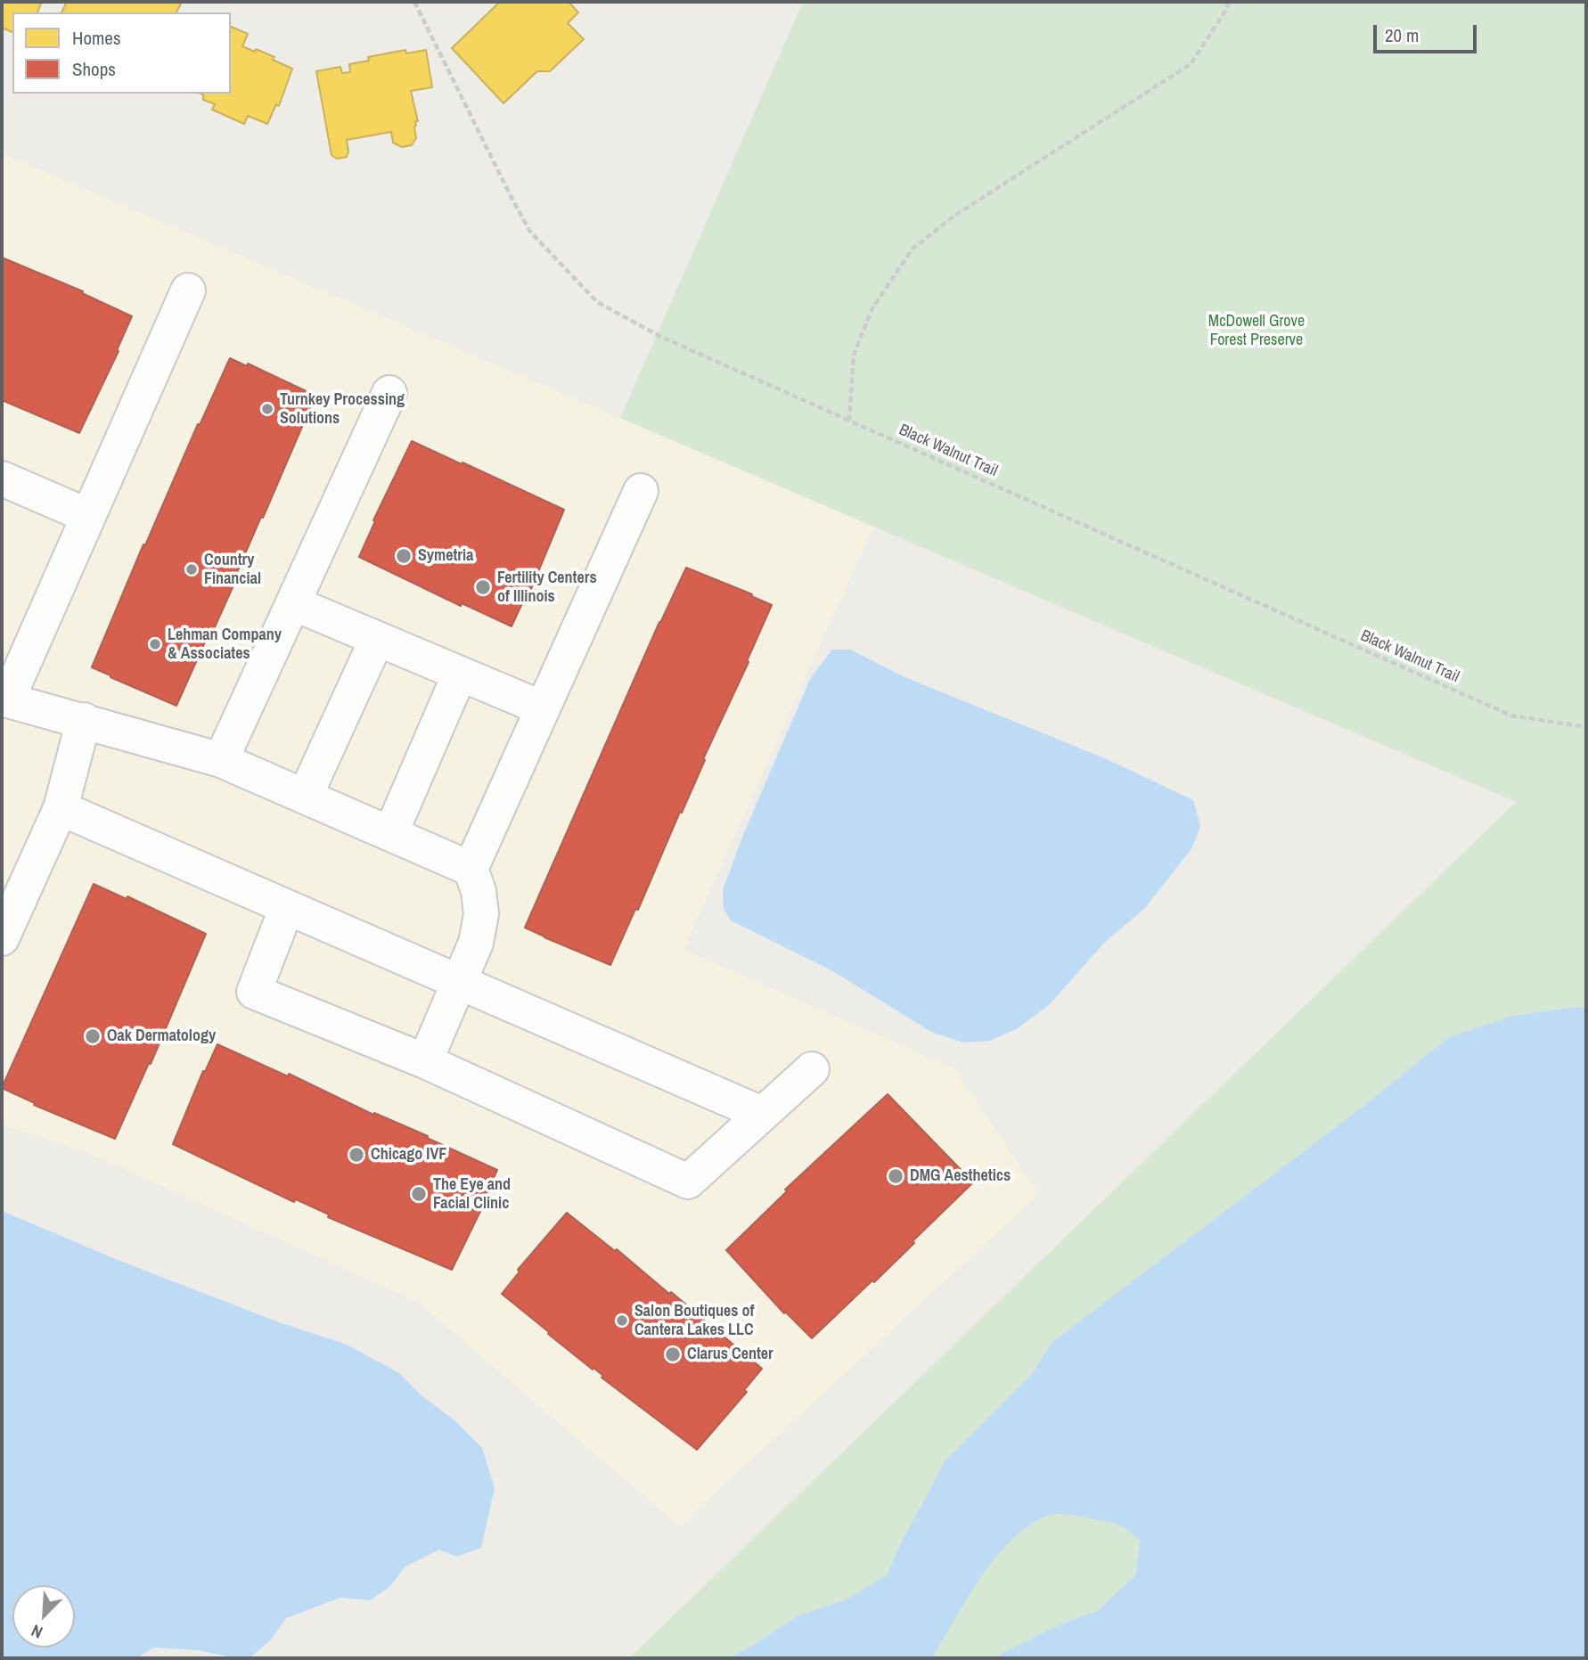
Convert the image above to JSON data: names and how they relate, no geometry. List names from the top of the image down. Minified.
{"streets":{"path":["Black Walnut Trail"]},"parks":["McDowell Grove Forest Preserve"],"places":["Turnkey Processing Solutions","Symetria","Country Financial","Fertility Centers of Illinois","Lehman Company & Associates","Oak Dermatology","Chicago IVF","DMG Aesthetics","The Eye and Facial Clinic","Salon Boutiques of Cantera Lakes LLC","Clarus Center"],"legend":["Homes","Shops"],"scale_bar":"20 m","north":"bottom left"}
